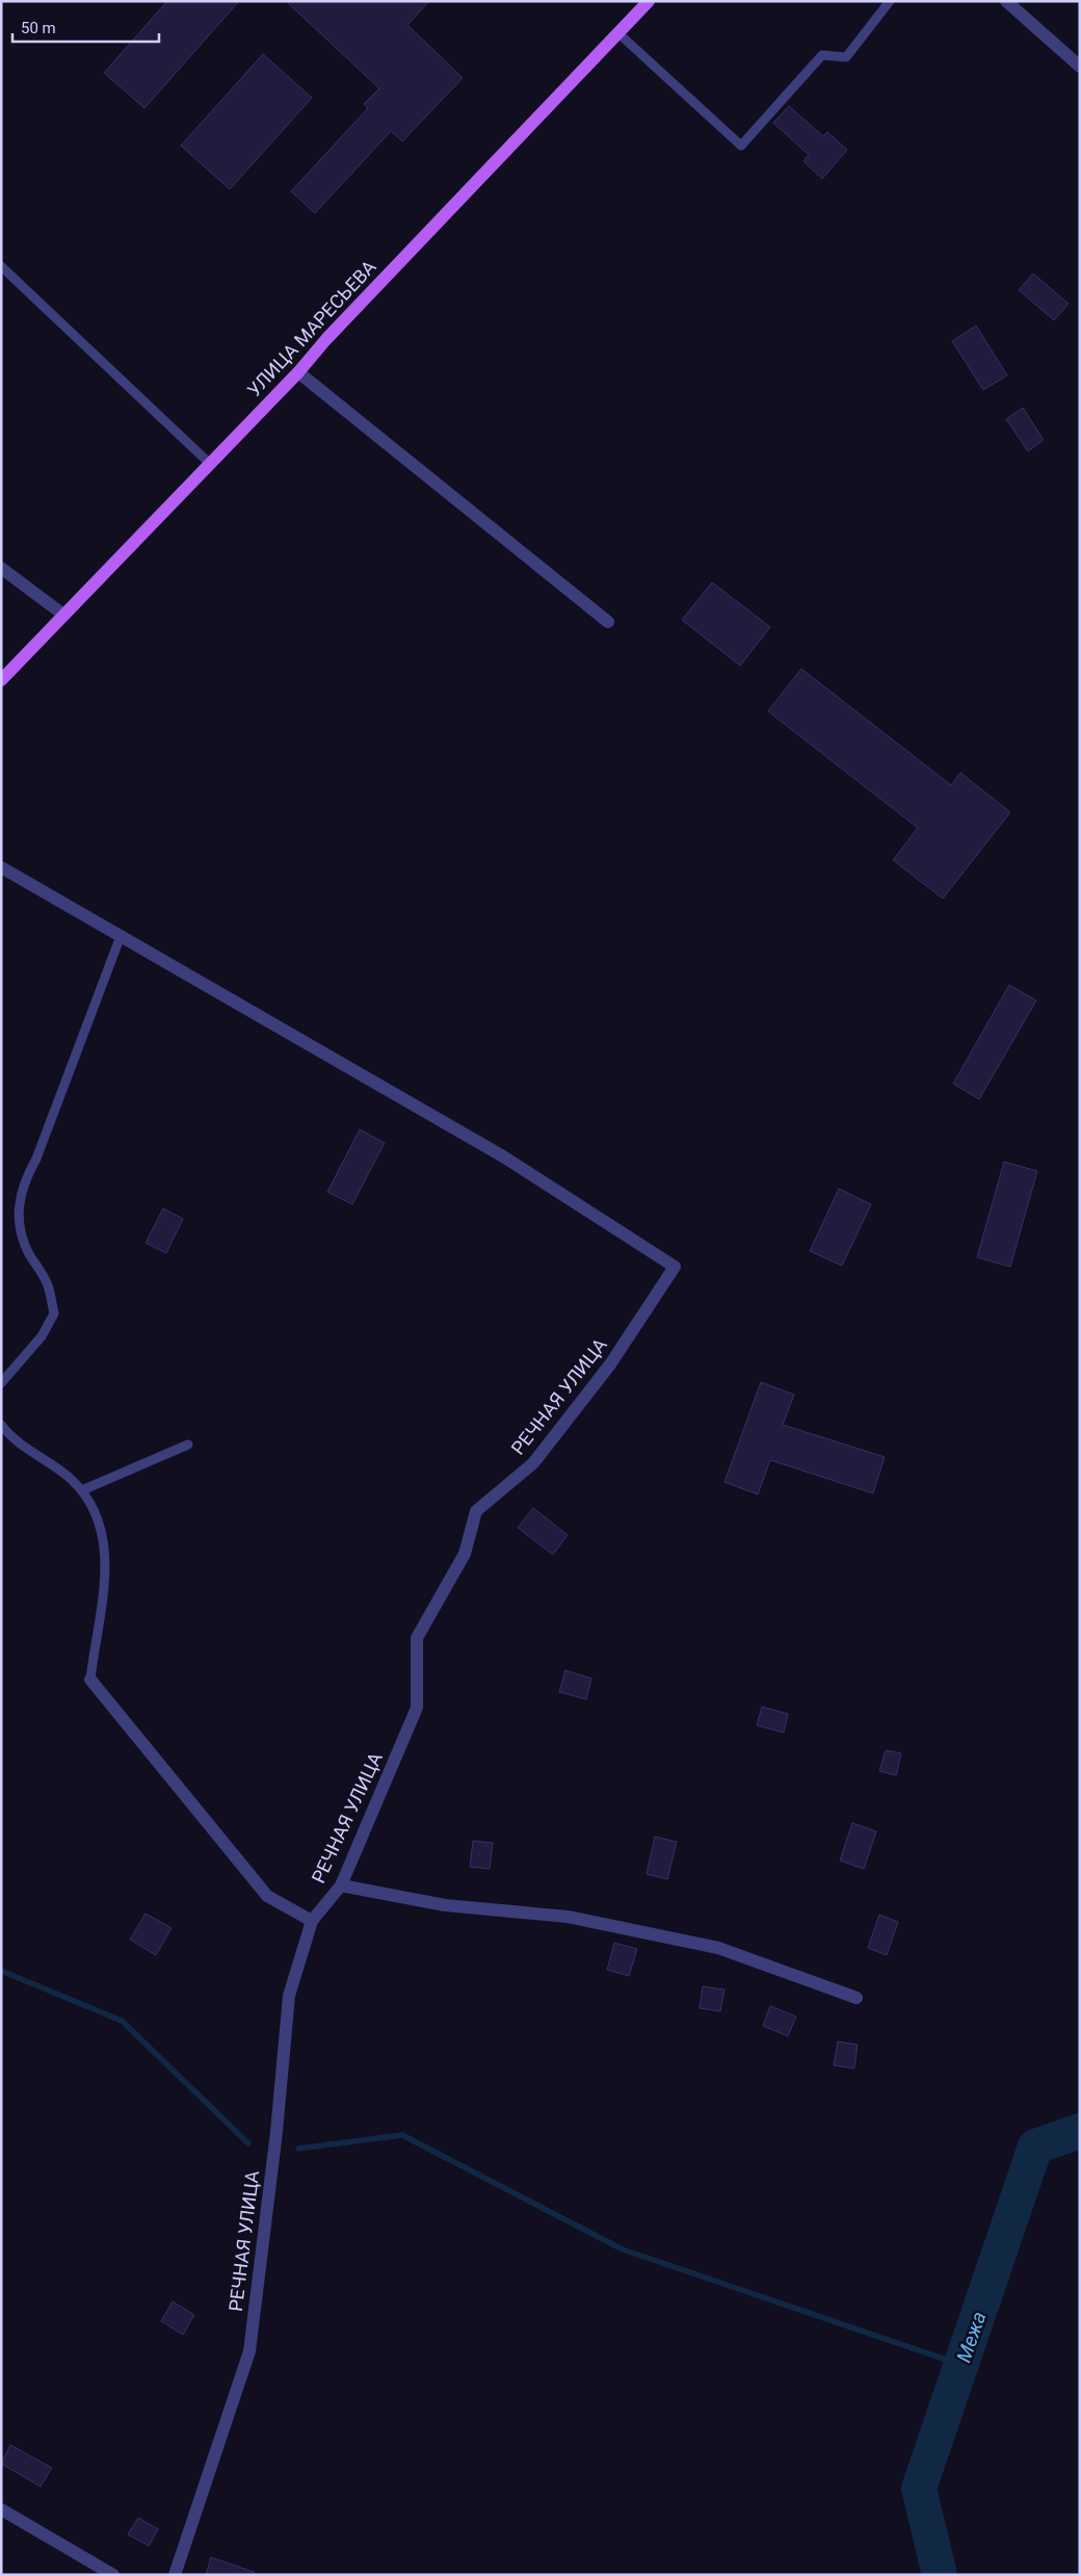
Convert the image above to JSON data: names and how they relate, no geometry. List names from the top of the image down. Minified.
{"streets":{"main road":["УЛИЦА МАРЕСЬЕВА"],"street":["РЕЧНАЯ УЛИЦА"]},"water":["Межа"],"scale_bar":"50 m"}
